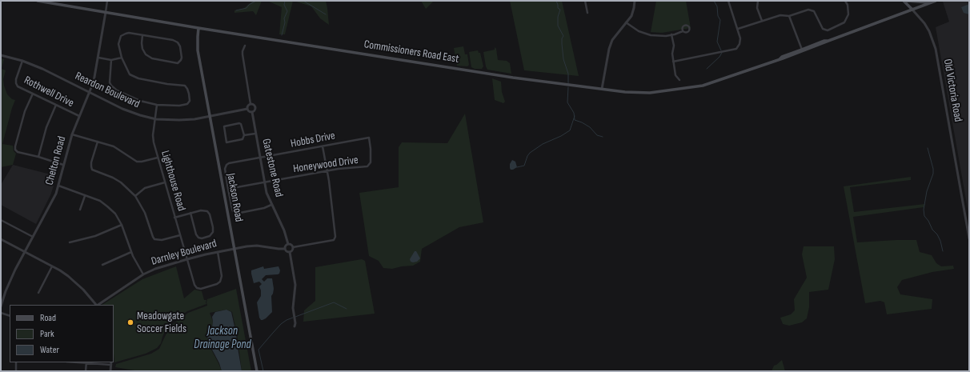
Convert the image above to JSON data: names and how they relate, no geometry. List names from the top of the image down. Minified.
{"streets":{"main road":["Commissioners Road East","Jackson Road"],"street":["Reardon Boulevard","Old Victoria Road","Rothwell Drive","Hobbs Drive","Chelton Road","Honeywood Drive","Gatestone Road","Lighthouse Road","Darnley Boulevard"]},"crossings":[["Commissioners Road East","Old Victoria Road"],["Commissioners Road East","Chelton Road"],["Commissioners Road East","Jackson Road"],["Reardon Boulevard","Rothwell Drive"],["Reardon Boulevard","Chelton Road"],["Reardon Boulevard","Gatestone Road"],["Reardon Boulevard","Lighthouse Road"],["Reardon Boulevard","Jackson Road"],["Rothwell Drive","Chelton Road"],["Hobbs Drive","Honeywood Drive"],["Hobbs Drive","Gatestone Road"],["Honeywood Drive","Gatestone Road"],["Gatestone Road","Darnley Boulevard"],["Lighthouse Road","Darnley Boulevard"],["Jackson Road","Darnley Boulevard"]],"water":["Jackson Drainage Pond"],"places":["Meadowgate Soccer Fields"],"legend":["Road","Park","Water"]}
